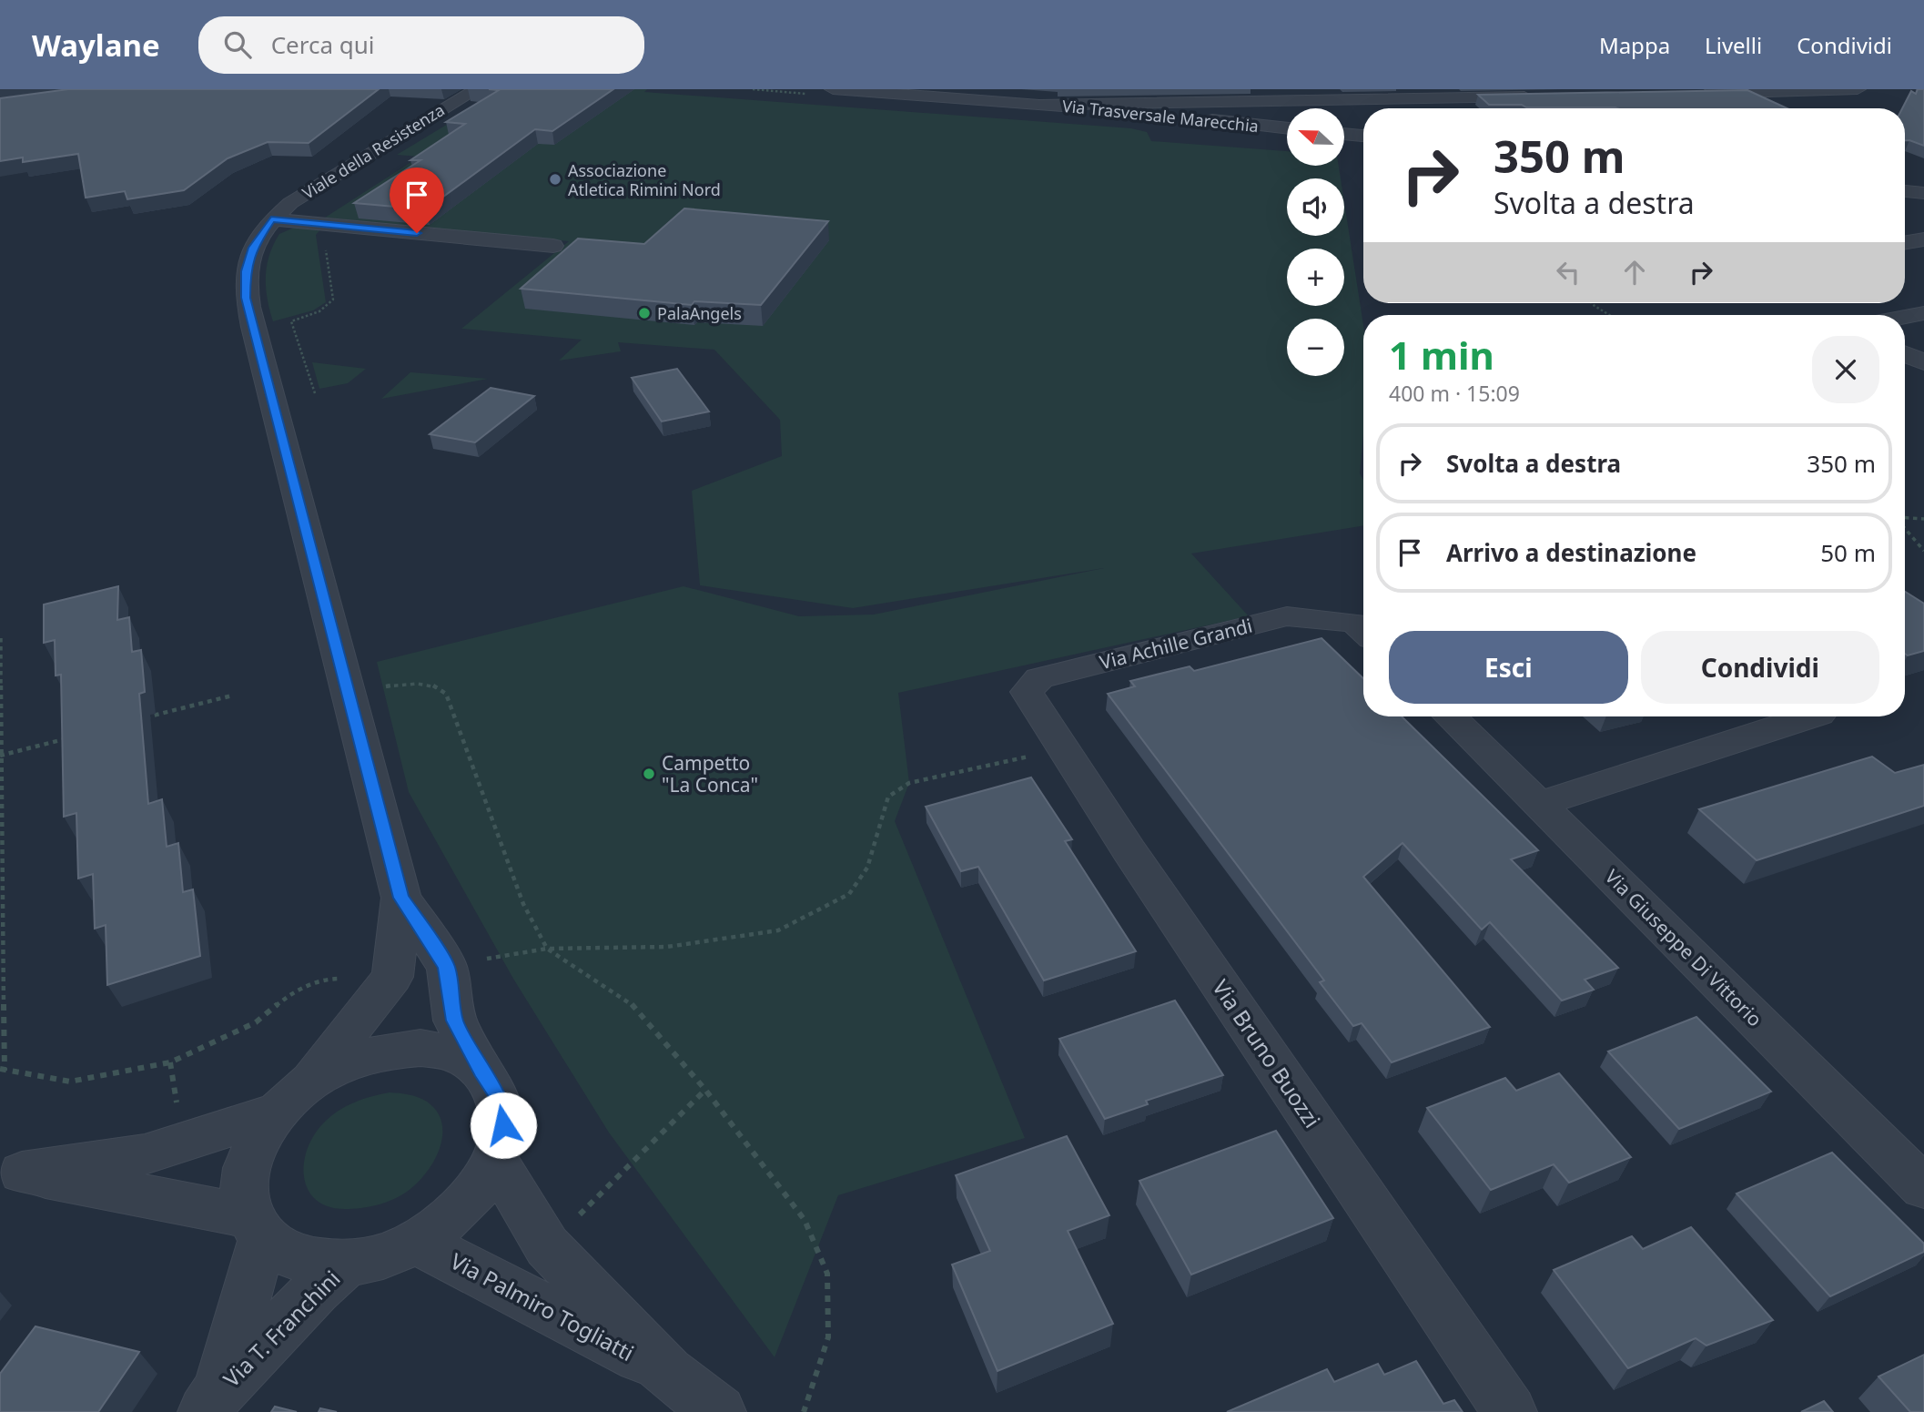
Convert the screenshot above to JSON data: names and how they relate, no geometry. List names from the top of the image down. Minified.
{"streets":{"street":["Via Trasversale Marecchia","Viale della Resistenza","Via Achille Grandi","Via Giuseppe Di Vittorio","Via Bruno Buozzi","Via Palmiro Togliatti","Via T. Franchini"]},"crossings":[["Viale della Resistenza","Via Palmiro Togliatti"],["Viale della Resistenza","Via T. Franchini"],["Via Achille Grandi","Via Bruno Buozzi"]],"places":["Associazione Atletica Rimini Nord","PalaAngels","Campetto \"La Conca\""],"north":"left","page":{"header":"Waylane","search":"Cerca qui","nav":["Mappa","Livelli","Condividi"],"map_buttons":["+","−"],"turn":["350 m","Svolta a destra"],"heading":["1 min","400 m · 15:09"],"list":[{"name":"Svolta a destra","value":"350 m"},{"name":"Arrivo a destinazione","value":"50 m"}],"buttons":["Esci","Condividi"]}}
